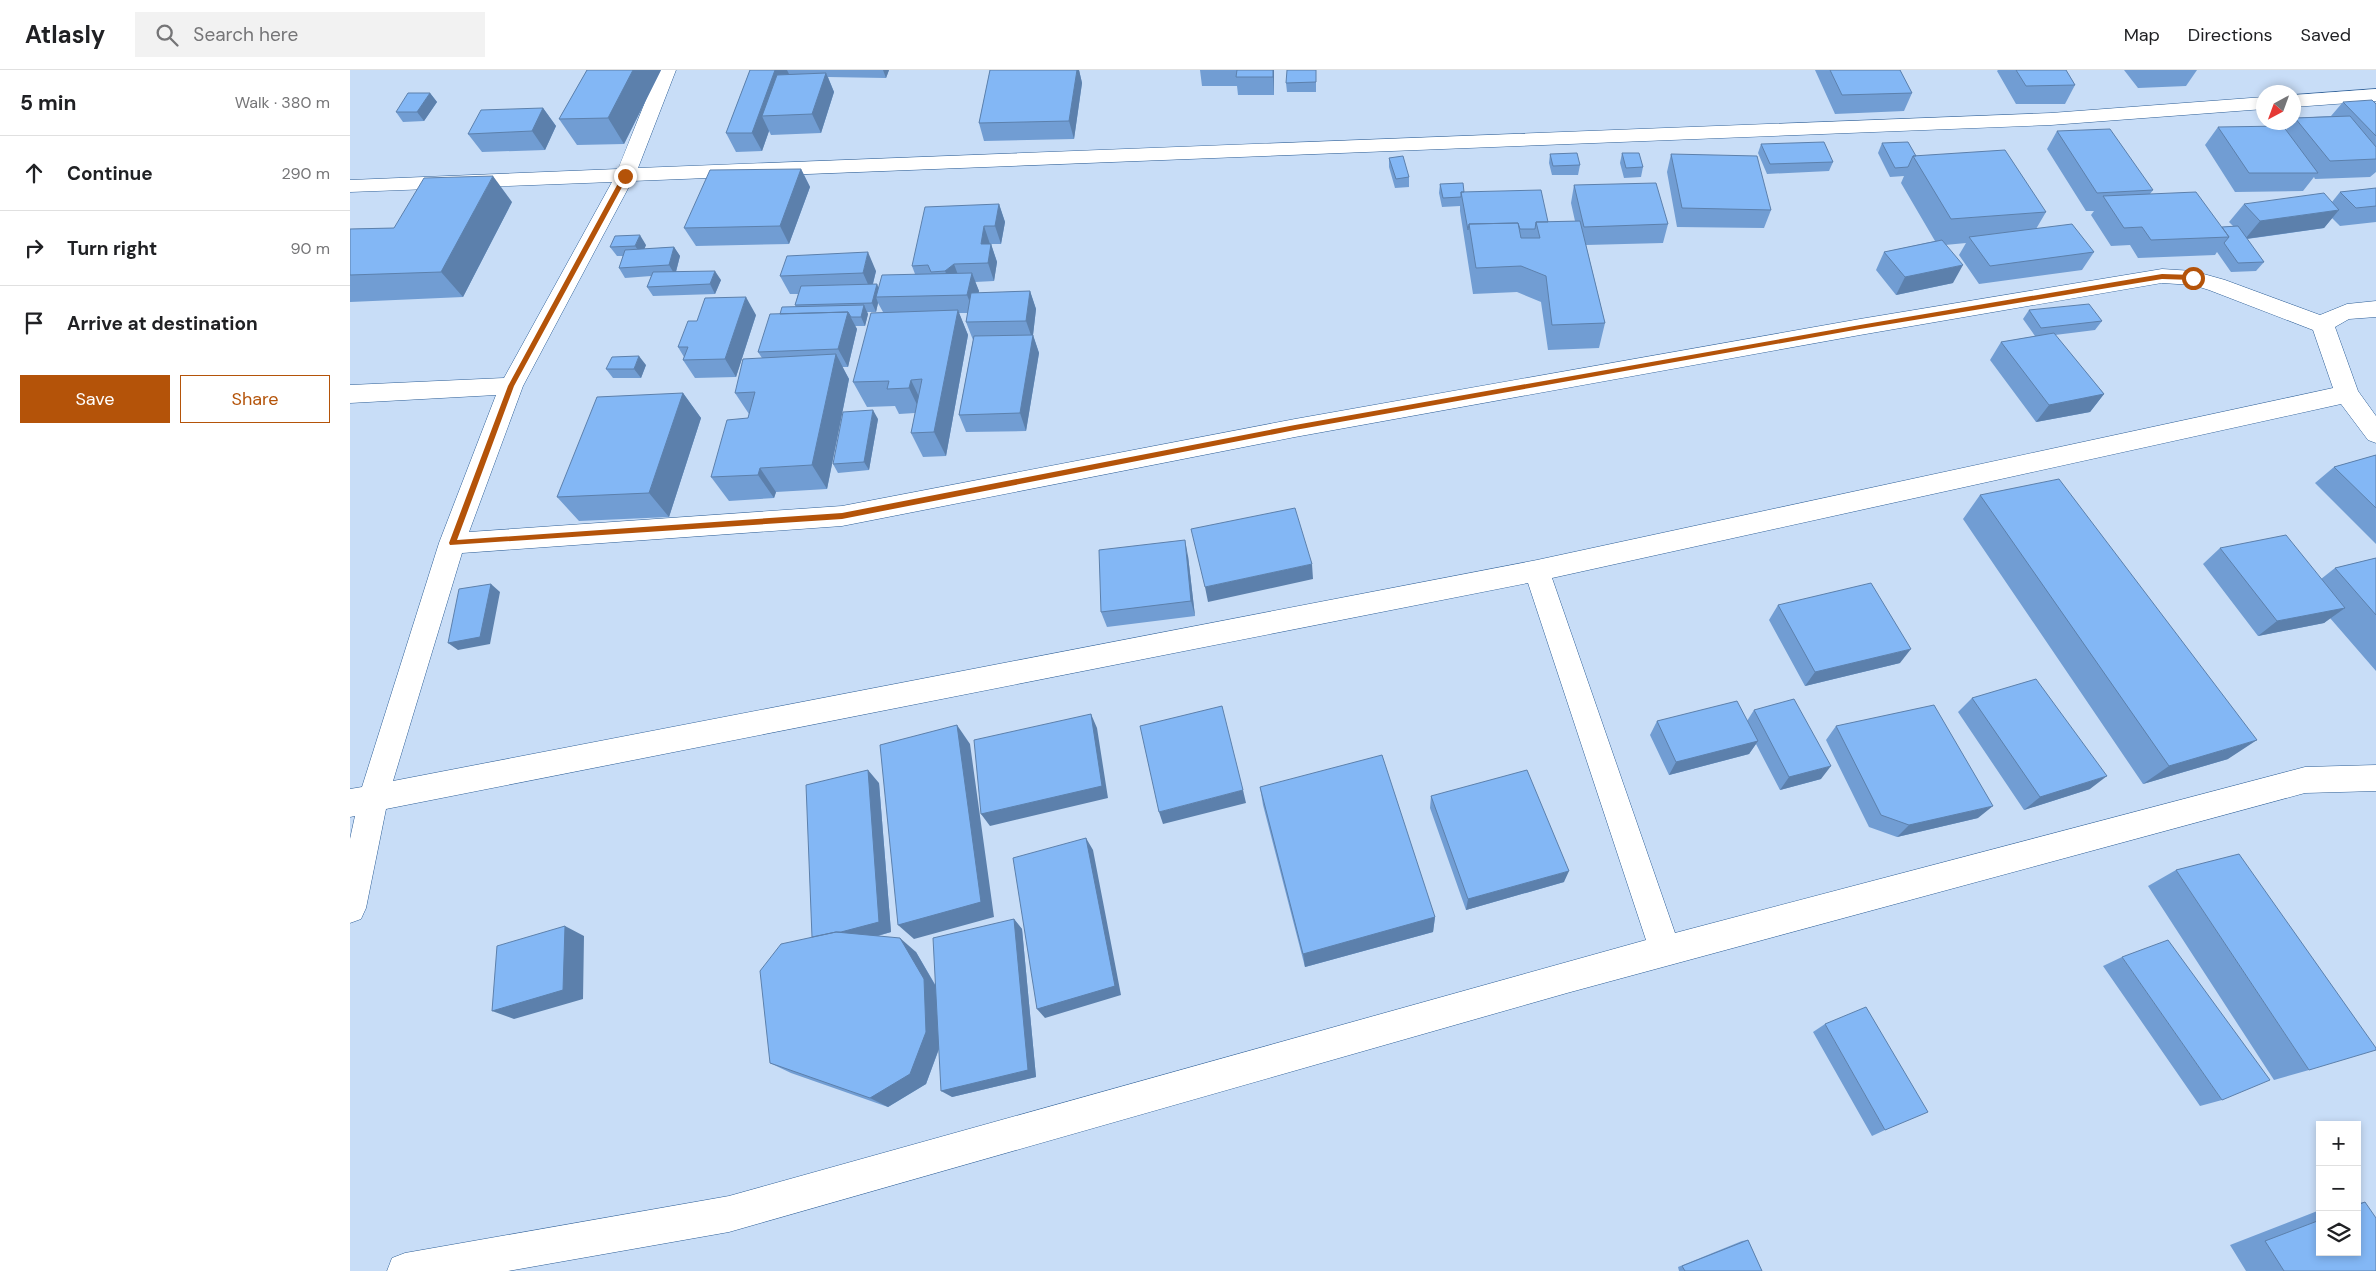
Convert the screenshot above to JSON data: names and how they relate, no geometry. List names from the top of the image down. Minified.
{"north":"bottom left","page":{"header":"Atlasly","search":"Search here","nav":["Map","Directions","Saved"],"heading":["5 min","Walk · 380 m"],"list":[["Continue","290 m"],["Turn right","90 m"],"Arrive at destination"],"buttons":["Save","Share"],"map_buttons":["+","−"]}}
